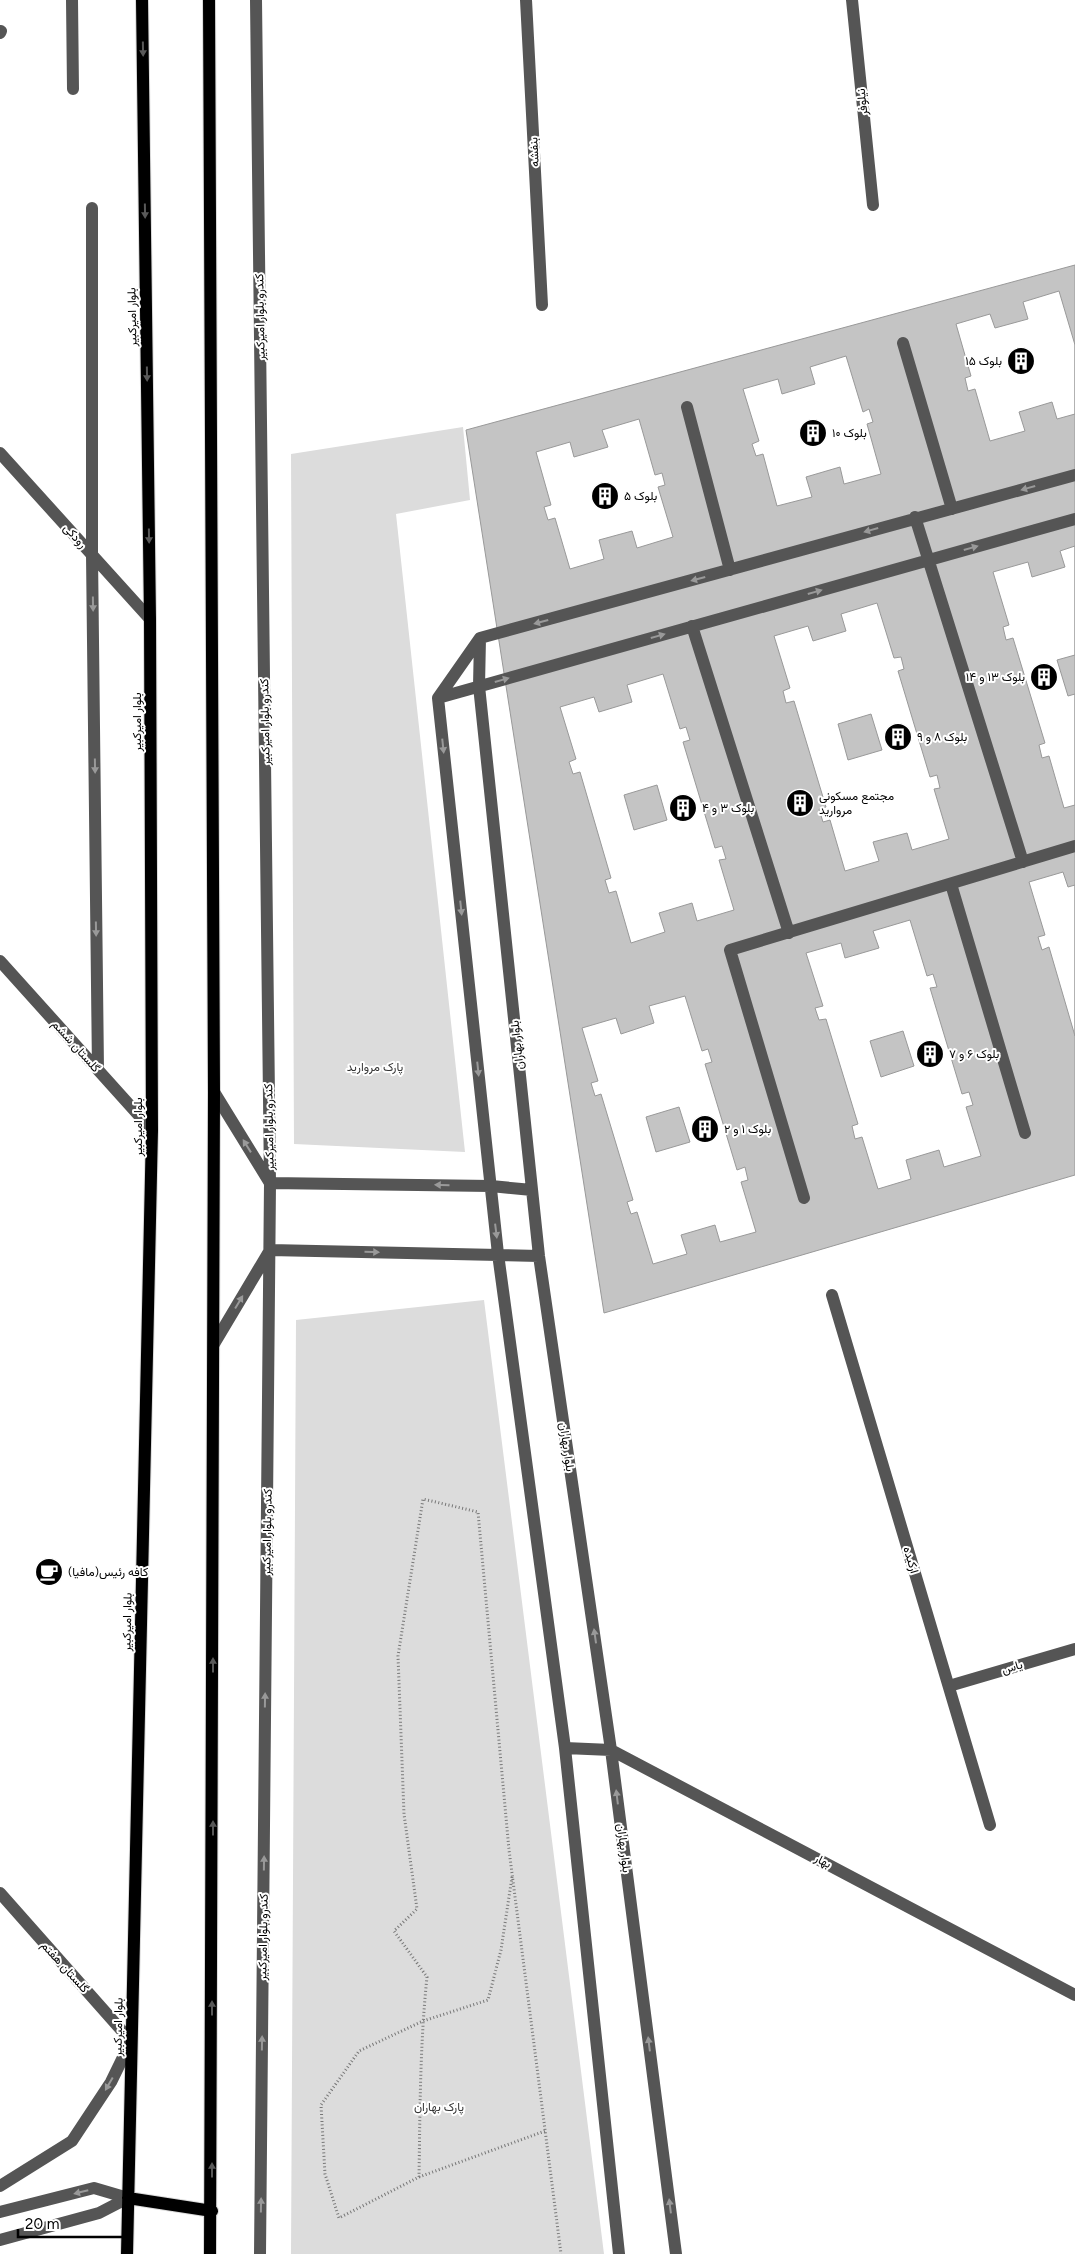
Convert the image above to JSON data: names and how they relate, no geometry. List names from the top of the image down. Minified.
{"streets":{"main road":["بلوار امیرکبیر"],"street":["نیلوفر","بنفشه","کندرو بلوار امیرکبیر","رودکی","بلوار بهاران","گلستان ششم","ارکیده","یاس","بهار","گلستان هفتم"]},"crossings":[["بلوار امیرکبیر","رودکی"],["بلوار امیرکبیر","گلستان ششم"],["بلوار امیرکبیر","گلستان هفتم"],["بلوار بهاران","بهار"],["ارکیده","یاس"]],"one_way":["کندرو بلوار امیرکبیر"],"parks":["پارک مروارید","پارک بهاران"],"places":{"building":["بلوک ۱۵","بلوک ۱۰","بلوک ۵","بلوک ۱۳ و ۱۴","بلوک ۸ و ۹","مجتمع مسکونی مروارید","بلوک ۳ و ۴","بلوک ۶ و ۷","بلوک ۱ و ۲"],"cafe":["کافه رئیس(مافیا)"]},"scale_bar":"20 m"}
